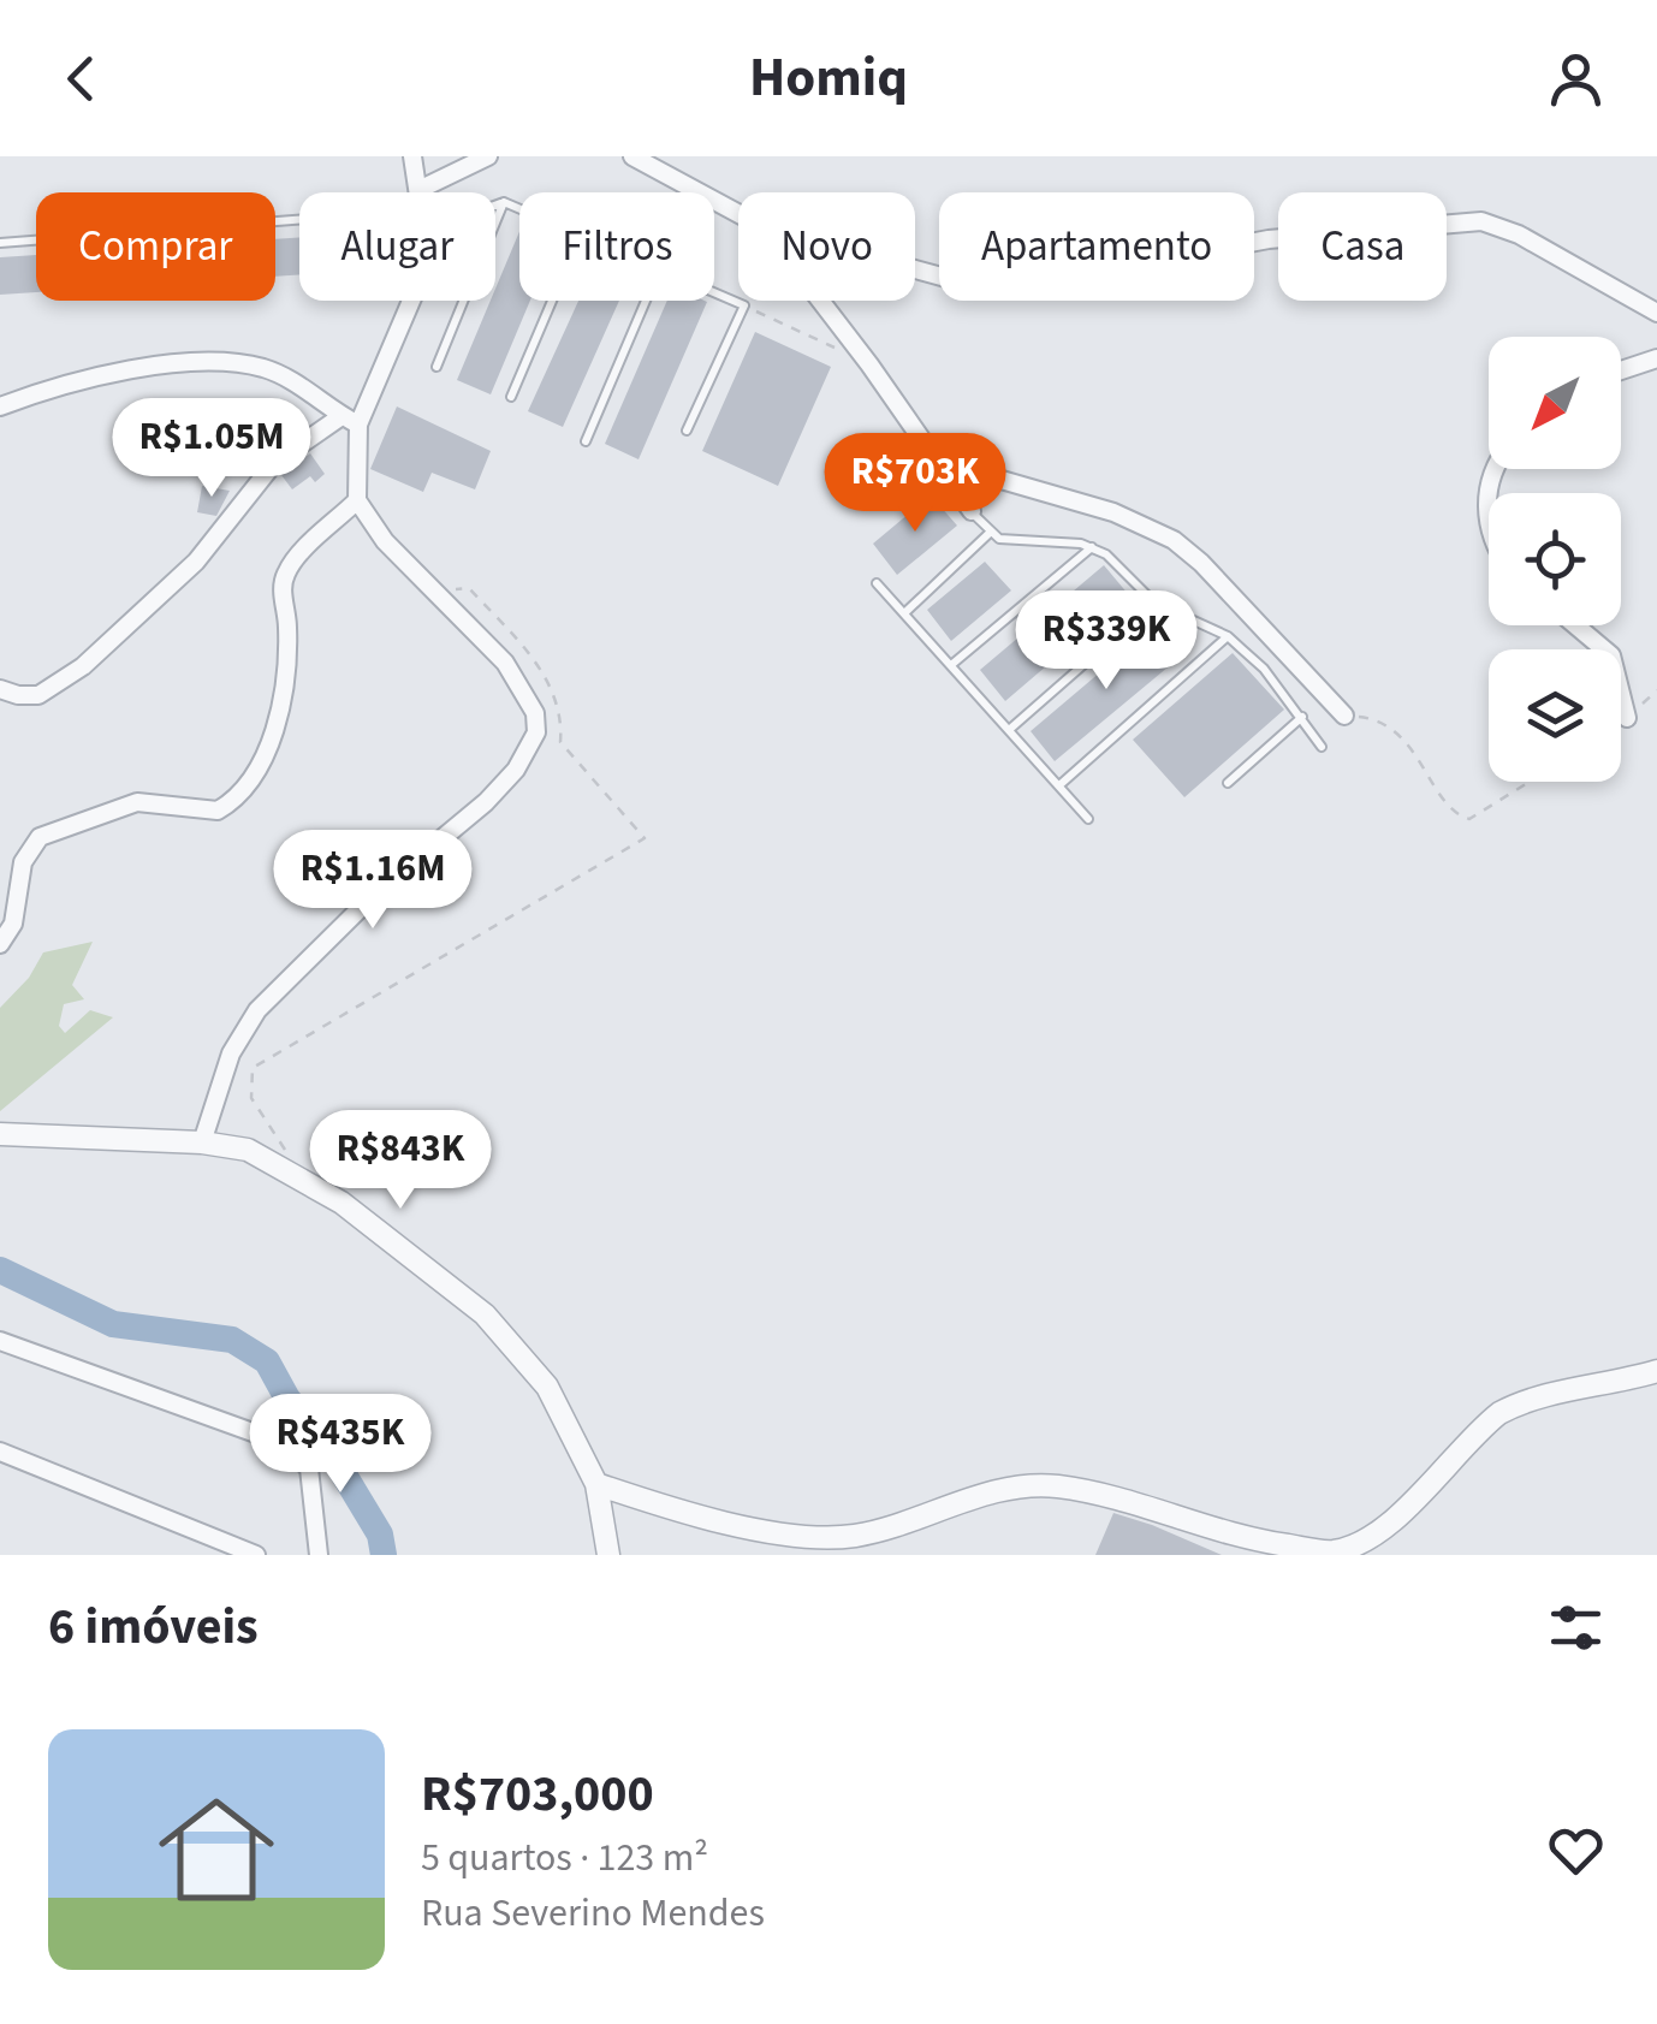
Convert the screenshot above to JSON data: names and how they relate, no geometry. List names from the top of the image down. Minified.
{"north":"bottom left","page":{"header":"Homiq","chip":["Comprar","Alugar","Filtros","Novo","Apartamento","Casa"],"price":["R$1.05M","R$703K","R$339K","R$1.16M","R$843K","R$435K"],"heading":"6 imóveis","list":[{"name":"R$703,000","note":"5 quartos · 123 m² · Rua Severino Mendes"}]}}
